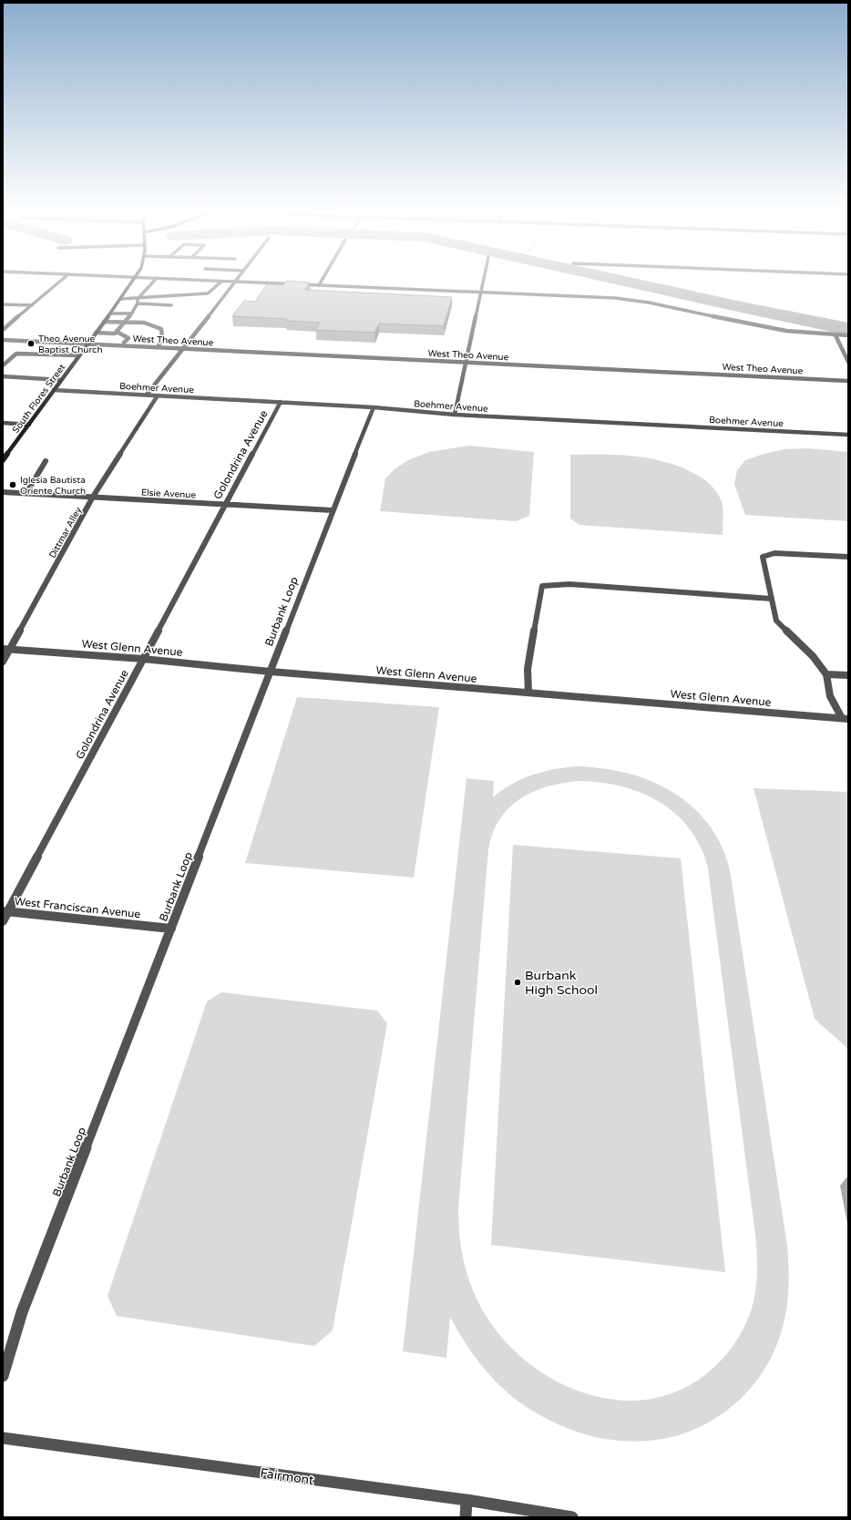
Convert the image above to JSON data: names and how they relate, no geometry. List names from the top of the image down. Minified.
{"streets":{"main road":["South Flores Street"],"street":["West Theo Avenue","Boehmer Avenue","Golondrina Avenue","Elsie Avenue","Dittmar Alley","Burbank Loop","West Glenn Avenue","West Franciscan Avenue","Fairmont"]},"crossings":[["West Theo Avenue","South Flores Street"],["Boehmer Avenue","South Flores Street"],["Boehmer Avenue","Golondrina Avenue"],["Boehmer Avenue","Dittmar Alley"],["Boehmer Avenue","Burbank Loop"],["Golondrina Avenue","Elsie Avenue"],["Golondrina Avenue","West Glenn Avenue"],["Golondrina Avenue","West Franciscan Avenue"],["Elsie Avenue","Dittmar Alley"],["Elsie Avenue","Burbank Loop"],["Dittmar Alley","West Glenn Avenue"],["Burbank Loop","West Glenn Avenue"],["Burbank Loop","West Franciscan Avenue"]],"places":["Theo Avenue Baptist Church","Iglesia Bautista Oriente Church","Burbank High School"]}
